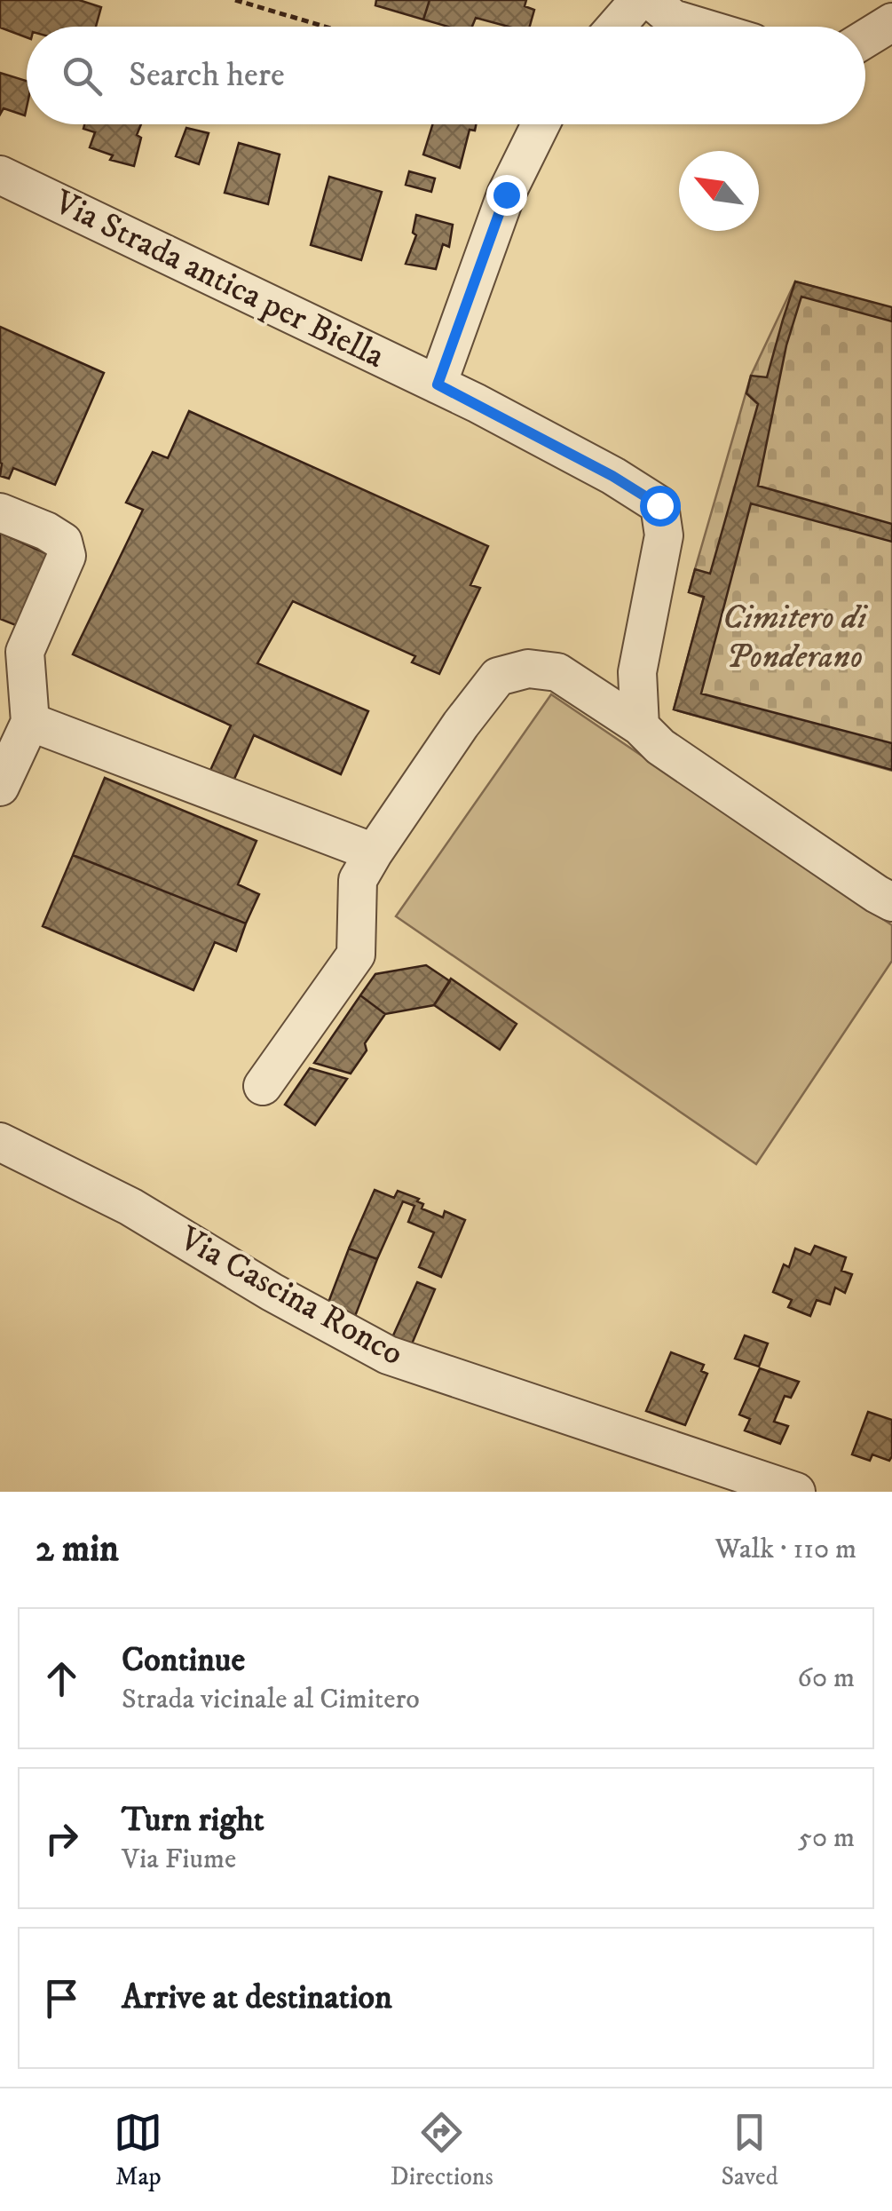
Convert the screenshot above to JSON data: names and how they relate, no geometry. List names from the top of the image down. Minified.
{"streets":{"street":["Via Strada antica per Biella","Via Cascina Ronco"]},"parks":["Cimitero di Ponderano"],"north":"top left","page":{"search":"Search here","heading":["2 min","Walk · 110 m"],"list":[["Continue","Strada vicinale al Cimitero","60 m"],["Turn right","Via Fiume","50 m"],"Arrive at destination"],"nav":["Map","Directions","Saved"]}}
